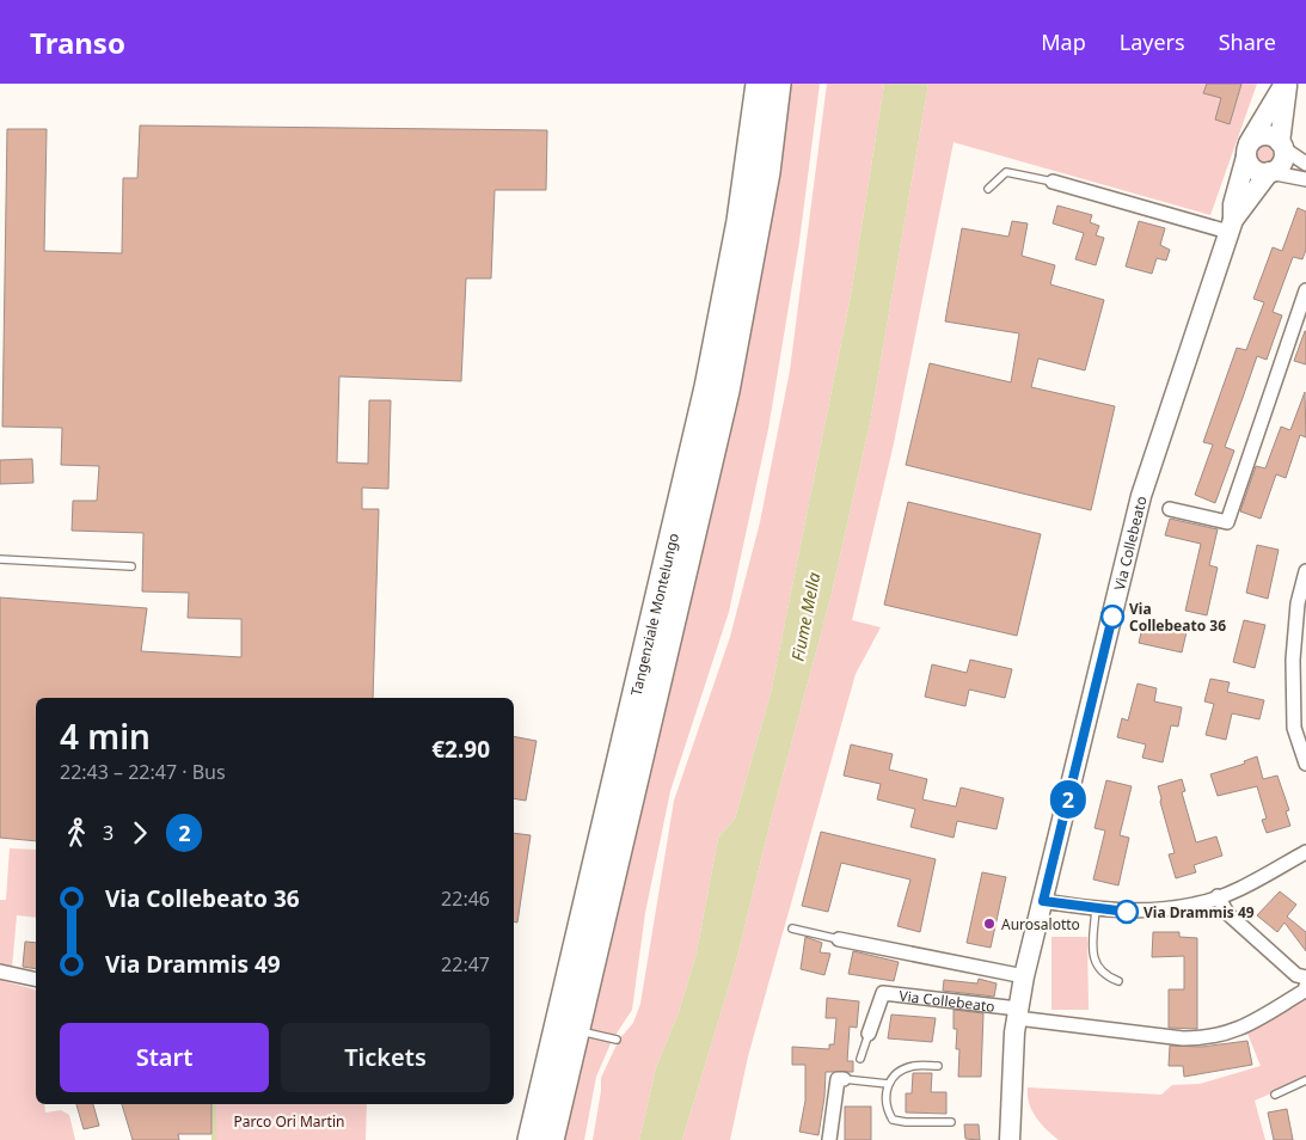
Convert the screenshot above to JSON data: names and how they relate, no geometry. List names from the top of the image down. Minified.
{"streets":{"highway":["Tangenziale Montelungo"],"street":["Via Collebeato"]},"water":["Fiume Mella"],"parks":["Parco Ori Martin"],"places":["Via Collebeato 36","Via Drammis 49","Aurosalotto"],"lines":["bus line 2"],"page":{"header":"Transo","nav":["Map","Layers","Share"],"on_map":"2","heading":["4 min","22:43 – 22:47 · Bus","€2.90"],"legs":["3","2"],"list":[{"name":"Via Collebeato 36","value":"22:46"},{"name":"Via Drammis 49","value":"22:47"}],"buttons":["Start","Tickets"]}}
